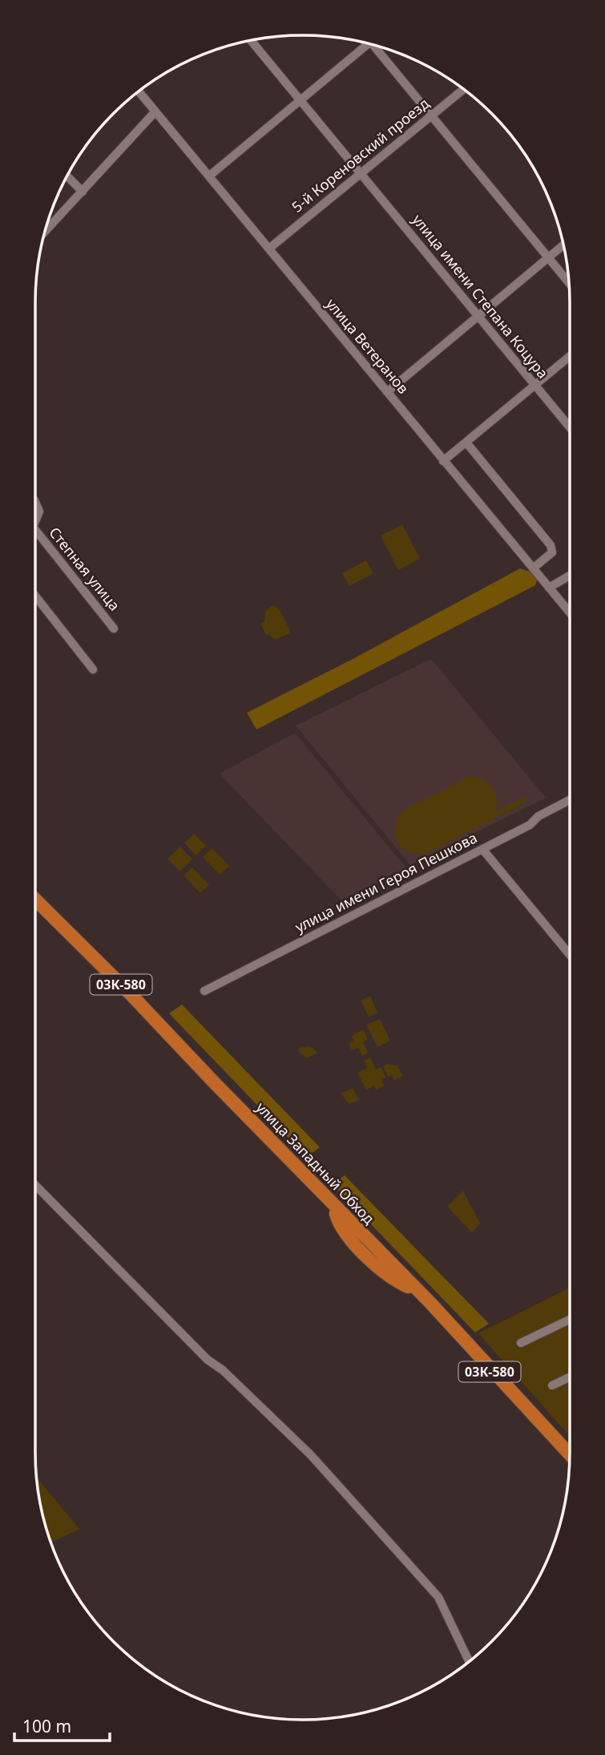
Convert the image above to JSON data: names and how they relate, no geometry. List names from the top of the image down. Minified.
{"streets":{"highway":["03К-580","улица Западный Обход"],"street":["5-й Кореновский проезд","улица имени Степана Коцура","улица Ветеранов","Степная улица","улица имени Героя Пешкова"]},"crossings":[["5-й Кореновский проезд","улица имени Степана Коцура"],["5-й Кореновский проезд","улица Ветеранов"]],"scale_bar":"100 m"}
